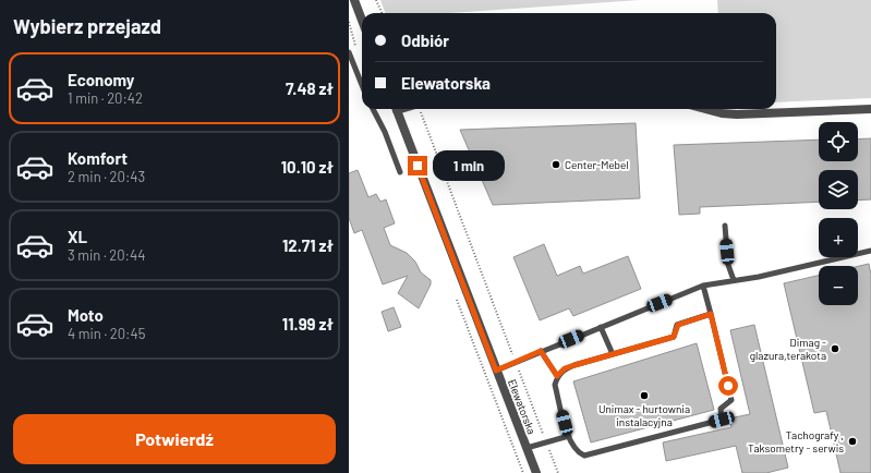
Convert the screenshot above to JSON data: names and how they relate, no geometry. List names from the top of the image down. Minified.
{"streets":{"street":["Elewatorska"]},"places":["Center-Mebel","Dimag - glazura,terakota","Unimax - hurtownia instalacyjna","Tachografy , Taksometry - serwis"],"page":{"heading":"Wybierz przejazd","banner":["Odbiór","Elewatorska"],"list":[{"name":"Economy","note":"1 min · 20:42","value":"7.48 zł"},{"name":"Komfort","note":"2 min · 20:43","value":"10.10 zł"},{"name":"XL","note":"3 min · 20:44","value":"12.71 zł"},{"name":"Moto","note":"4 min · 20:45","value":"11.99 zł"}],"map_buttons":["+","−"],"bubble":"1 min","buttons":"Potwierdź"}}
